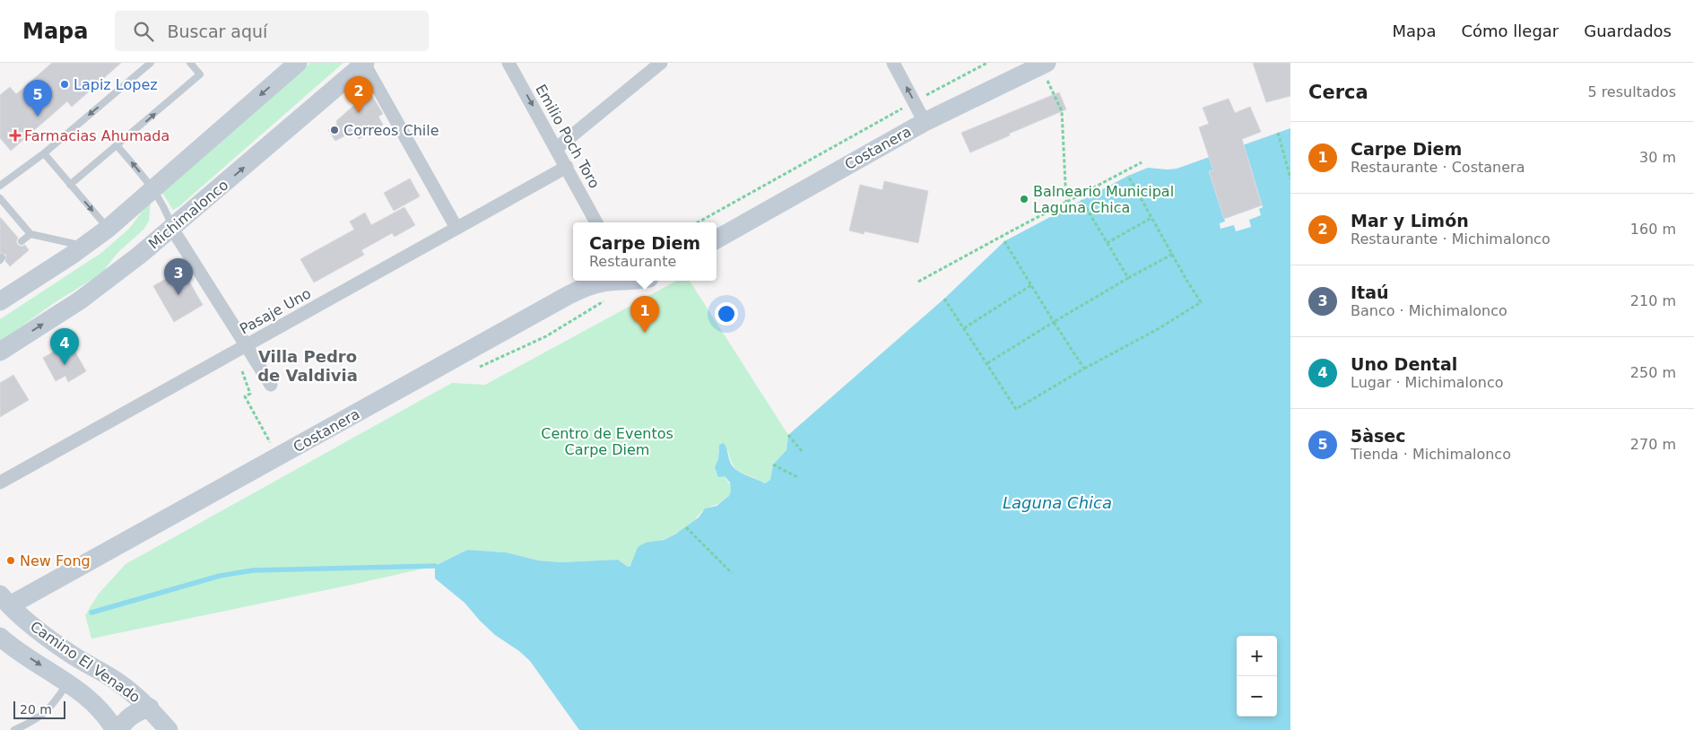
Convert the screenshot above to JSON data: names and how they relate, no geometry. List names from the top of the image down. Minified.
{"streets":{"street":["Emilio Poch Toro","Costanera","Michimalonco","Pasaje Uno","Camino El Venado"]},"crossings":[["Emilio Poch Toro","Pasaje Uno"],["Costanera","Camino El Venado"]],"one_way":["Emilio Poch Toro"],"districts":["Villa Pedro de Valdivia"],"water":["Laguna Chica"],"parks":["Centro de Eventos Carpe Diem"],"places":{"other":["Lapiz Lopez","Correos Chile","Balneario Municipal Laguna Chica","New Fong"],"health":["Farmacias Ahumada"]},"scale_bar":"20 m","page":{"header":"Mapa","search":"Buscar aquí","nav":["Mapa","Cómo llegar","Guardados"],"heading":["Cerca","5 resultados"],"pins":["2","5","3","1","4"],"list":[{"mark":"1","name":"Carpe Diem","note":"Restaurante · Costanera","value":"30 m"},{"mark":"2","name":"Mar y Limón","note":"Restaurante · Michimalonco","value":"160 m"},{"mark":"3","name":"Itaú","note":"Banco · Michimalonco","value":"210 m"},{"mark":"4","name":"Uno Dental","note":"Lugar · Michimalonco","value":"250 m"},{"mark":"5","name":"5àsec","note":"Tienda · Michimalonco","value":"270 m"}],"popup":["Carpe Diem","Restaurante"],"map_buttons":["+","−"],"scale":"20 m"}}
